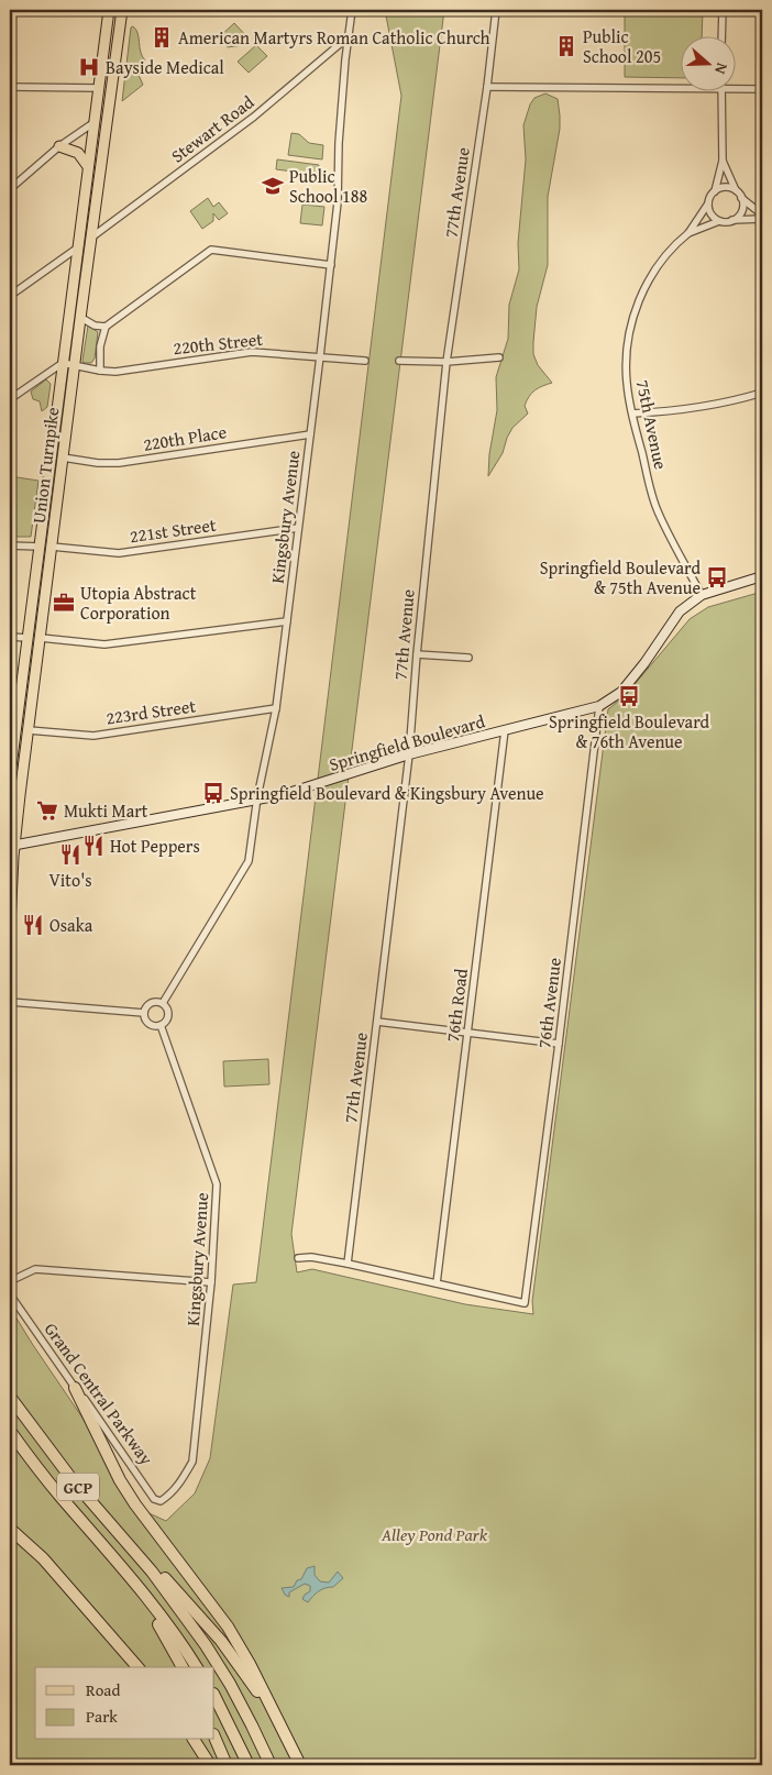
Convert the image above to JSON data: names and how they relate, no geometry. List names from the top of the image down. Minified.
{"streets":{"highway":["GCP"],"main road":["Union Turnpike","Springfield Boulevard"],"street":["Stewart Road","77th Avenue","220th Street","75th Avenue","220th Place","Kingsbury Avenue","221st Street","223rd Street","76th Avenue","76th Road","Grand Central Parkway"]},"crossings":[["Stewart Road","Union Turnpike"],["Stewart Road","Kingsbury Avenue"],["77th Avenue","Springfield Boulevard"],["220th Street","Union Turnpike"],["220th Street","Kingsbury Avenue"],["75th Avenue","Springfield Boulevard"],["220th Place","Union Turnpike"],["220th Place","Kingsbury Avenue"],["Union Turnpike","221st Street"],["Union Turnpike","223rd Street"],["Union Turnpike","Springfield Boulevard"],["Kingsbury Avenue","221st Street"],["Kingsbury Avenue","223rd Street"],["Kingsbury Avenue","Springfield Boulevard"],["Kingsbury Avenue","Grand Central Parkway"],["Springfield Boulevard","76th Avenue"],["Springfield Boulevard","76th Road"],["76th Avenue","76th Road"]],"parks":["Alley Pond Park"],"places":{"building":["American Martyrs Roman Catholic Church","Public School 205"],"hospital":["Bayside Medical"],"school or university":["Public School 188"],"bus stop":["Springfield Boulevard & 75th Avenue","Springfield Boulevard & 76th Avenue","Springfield Boulevard & Kingsbury Avenue"],"office":["Utopia Abstract Corporation"],"supermarket":["Mukti Mart"],"restaurant":["Hot Peppers","Vito's","Osaka"]},"legend":["Road","Park"],"north":"right"}
